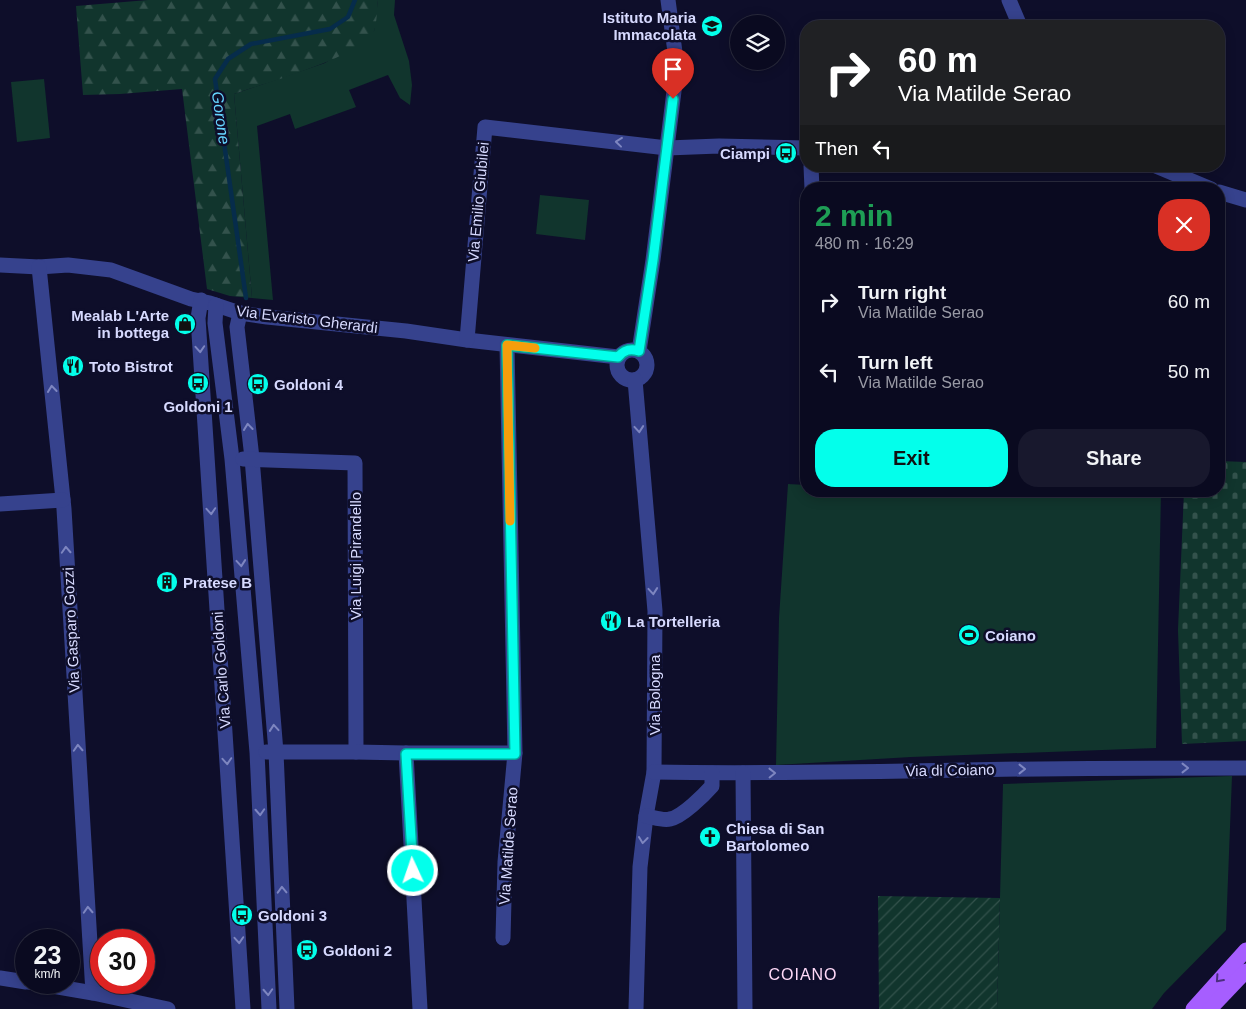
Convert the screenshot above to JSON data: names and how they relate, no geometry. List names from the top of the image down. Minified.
{"streets":{"street":["Via Emilio Giubilei","Via Evaristo Gherardi","Via Luigi Pirandello","Via Gasparo Gozzi","Via Carlo Goldoni","Via Bologna","Via di Coiano","Via Matilde Serao"]},"crossings":[["Via Emilio Giubilei","Via Evaristo Gherardi"],["Via Evaristo Gherardi","Via Gasparo Gozzi"],["Via Evaristo Gherardi","Via Carlo Goldoni"],["Via Evaristo Gherardi","Via Bologna"],["Via Evaristo Gherardi","Via Matilde Serao"],["Via Bologna","Via di Coiano"]],"one_way":["Via Gasparo Gozzi","Via di Coiano"],"districts":["COIANO"],"water":["Gorone"],"places":{"school or university":["Istituto Maria Immacolata"],"bus stop":["Ciampi","Goldoni 1","Goldoni 4","Goldoni 3","Goldoni 2"],"shop":["Mealab L'Arte in bottega"],"restaurant":["Toto Bistrot","La Tortelleria"],"building":["Pratese B"],"sports":["Coiano"],"church":["Chiesa di San Bartolomeo"]},"page":{"turn":["60 m","Via Matilde Serao"],"then":"Then","heading":["2 min","480 m · 16:29"],"list":[{"name":"Turn right","note":"Via Matilde Serao","value":"60 m"},{"name":"Turn left","note":"Via Matilde Serao","value":"50 m"}],"buttons":["Exit","Share"],"speed":"23 km/h","limit":"30"}}
